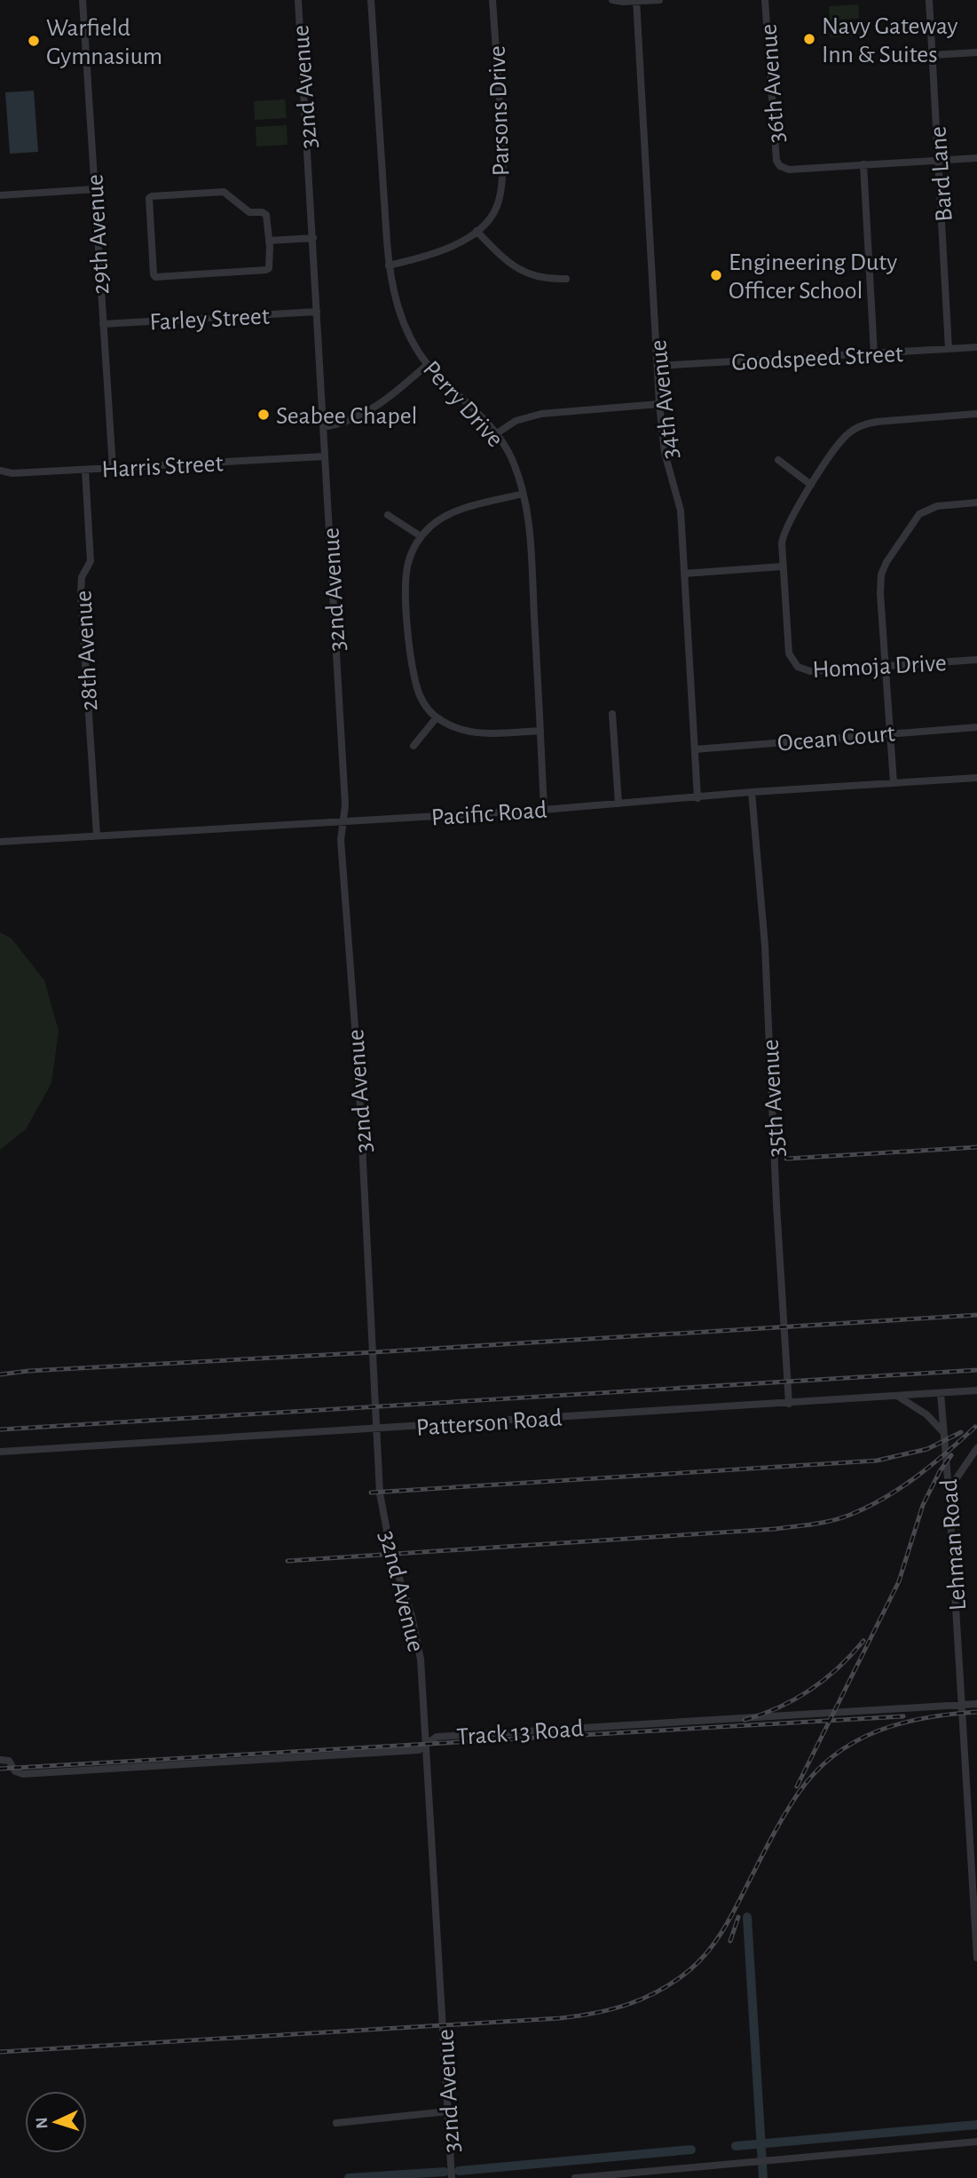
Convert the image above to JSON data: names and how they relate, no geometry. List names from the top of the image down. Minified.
{"streets":{"street":["36th Avenue","32nd Avenue","Parsons Drive","Bard Lane","29th Avenue","Farley Street","Goodspeed Street","34th Avenue","Perry Drive","Harris Street","28th Avenue","Homoja Drive","Ocean Court","Pacific Road","35th Avenue","Patterson Road","Lehman Road","Track 13 Road"]},"crossings":[["32nd Avenue","Farley Street"],["32nd Avenue","Harris Street"],["32nd Avenue","Pacific Road"],["32nd Avenue","Patterson Road"],["32nd Avenue","Track 13 Road"],["Parsons Drive","Perry Drive"],["Bard Lane","Goodspeed Street"],["29th Avenue","Farley Street"],["29th Avenue","Harris Street"],["Goodspeed Street","34th Avenue"],["34th Avenue","Ocean Court"],["34th Avenue","Pacific Road"],["Perry Drive","Pacific Road"],["Harris Street","28th Avenue"],["28th Avenue","Pacific Road"],["Pacific Road","35th Avenue"],["35th Avenue","Patterson Road"],["Patterson Road","Lehman Road"],["Lehman Road","Track 13 Road"]],"places":["Navy Gateway Inn & Suites","Warfield Gymnasium","Engineering Duty Officer School","Seabee Chapel"],"north":"left"}
